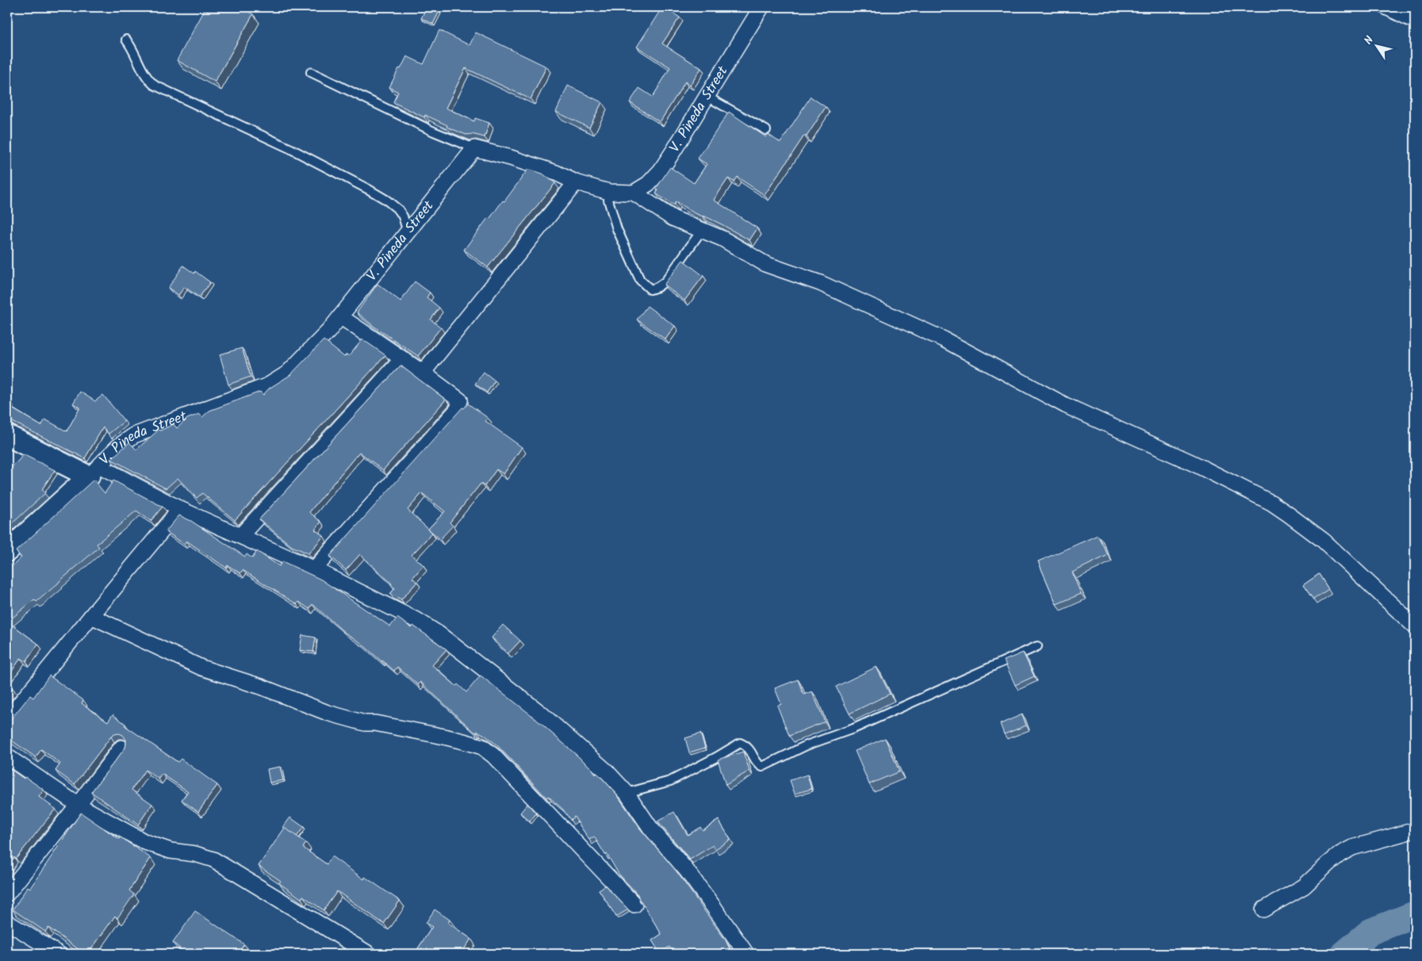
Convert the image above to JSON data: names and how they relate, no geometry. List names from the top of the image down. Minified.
{"streets":{"street":["V. Pineda Street"]},"north":"top left"}
